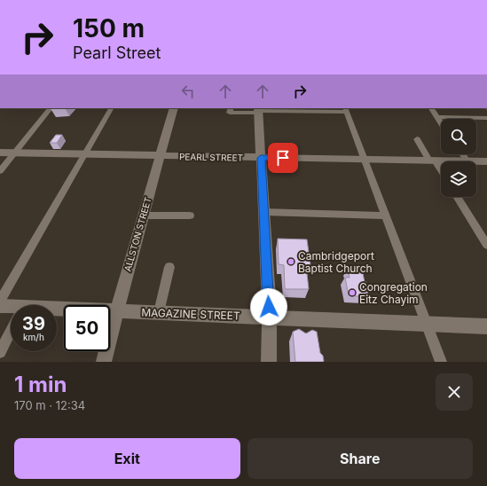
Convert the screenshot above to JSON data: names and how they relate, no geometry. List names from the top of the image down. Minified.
{"streets":{"street":["PEARL STREET","ALLSTON STREET","MAGAZINE STREET"]},"crossings":[["PEARL STREET","ALLSTON STREET"],["ALLSTON STREET","MAGAZINE STREET"]],"places":["Cambridgeport Baptist Church","Congregation Eitz Chayim"],"page":{"turn":["150 m","Pearl Street"],"speed":"39 km/h","limit":"50","heading":["1 min","170 m · 12:34"],"buttons":["Exit","Share"]}}
